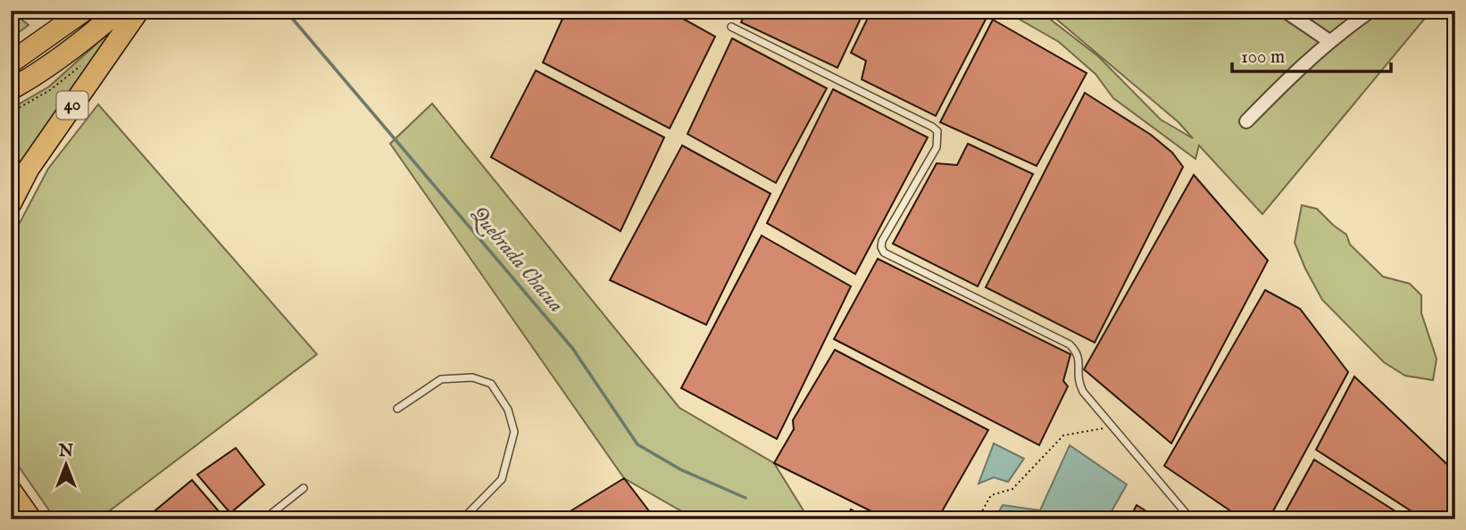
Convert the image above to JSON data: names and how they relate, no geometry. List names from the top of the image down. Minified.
{"streets":{"highway":["40"]},"water":["Quebrada Chacua"],"scale_bar":"100 m","north":"top"}
